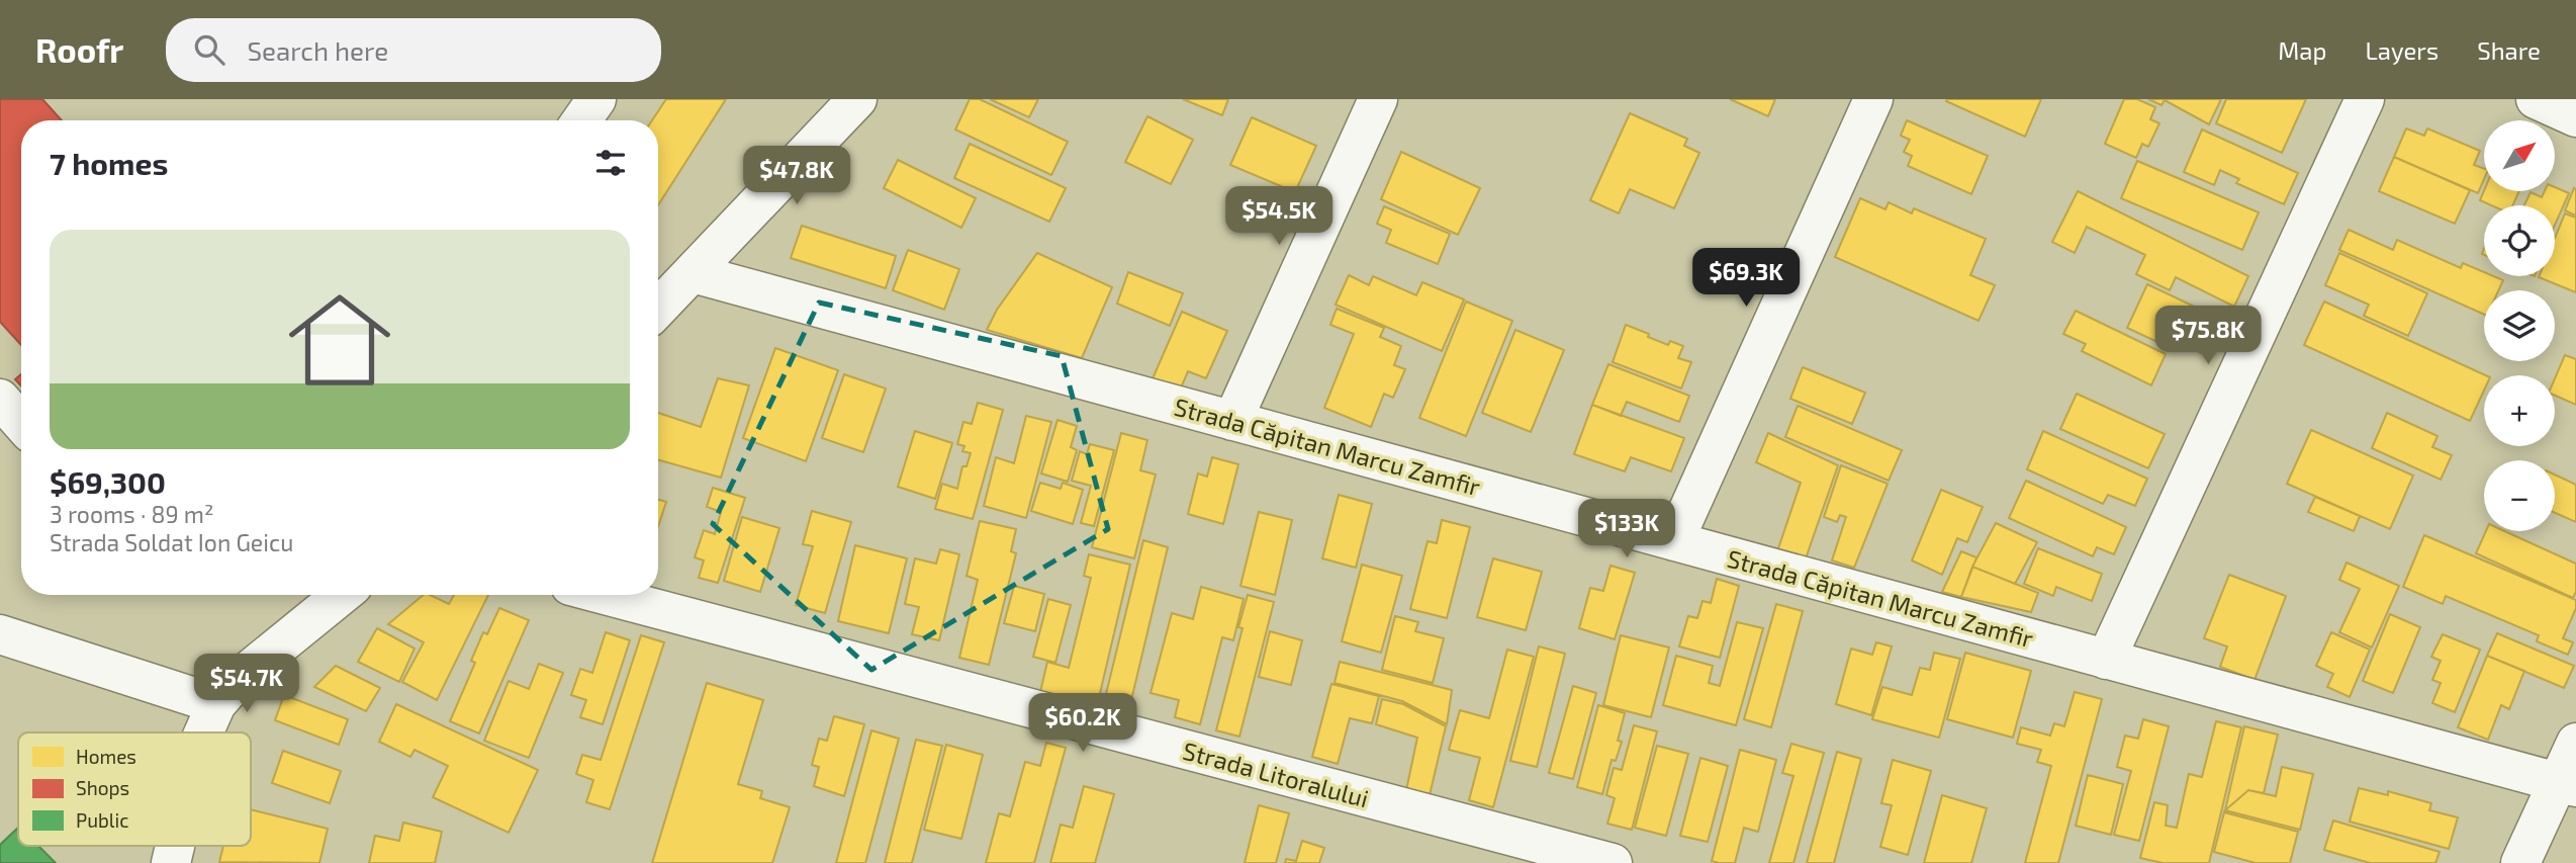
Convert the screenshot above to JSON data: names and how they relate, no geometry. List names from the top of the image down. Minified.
{"streets":{"street":["Strada Căpitan Marcu Zamfir","Strada Litoralului"]},"legend":["Homes","Shops","Public"],"north":"top right","page":{"header":"Roofr","search":"Search here","nav":["Map","Layers","Share"],"map_buttons":["+","−"],"heading":"7 homes","price":["$47.8K","$54.5K","$69.3K","$75.8K","$133K","$54.7K","$60.2K"],"list":[{"name":"$69,300","note":"3 rooms · 89 m² · Strada Soldat Ion Geicu"}]}}
